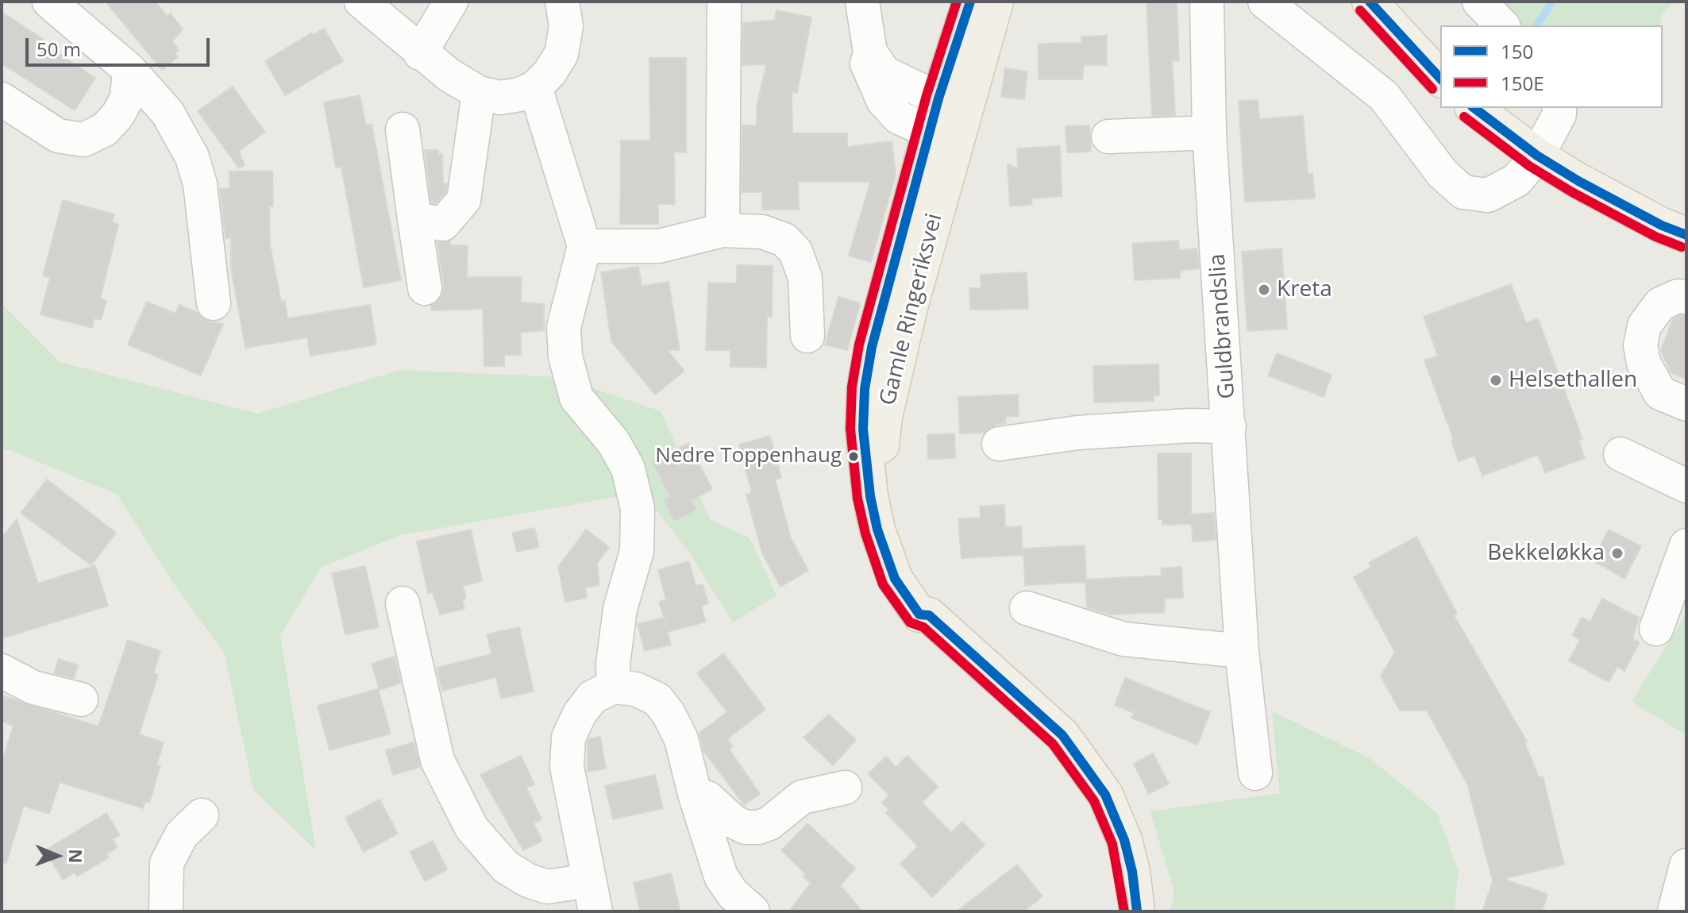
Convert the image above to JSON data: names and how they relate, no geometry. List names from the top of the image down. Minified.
{"streets":{"main road":["Gamle Ringeriksvei"],"street":["Guldbrandslia"]},"places":["Kreta","Helsethallen","Nedre Toppenhaug","Bekkeløkka"],"lines":["transit line 150","transit line 150E"],"legend":["150","150E"],"scale_bar":"50 m","north":"right"}
